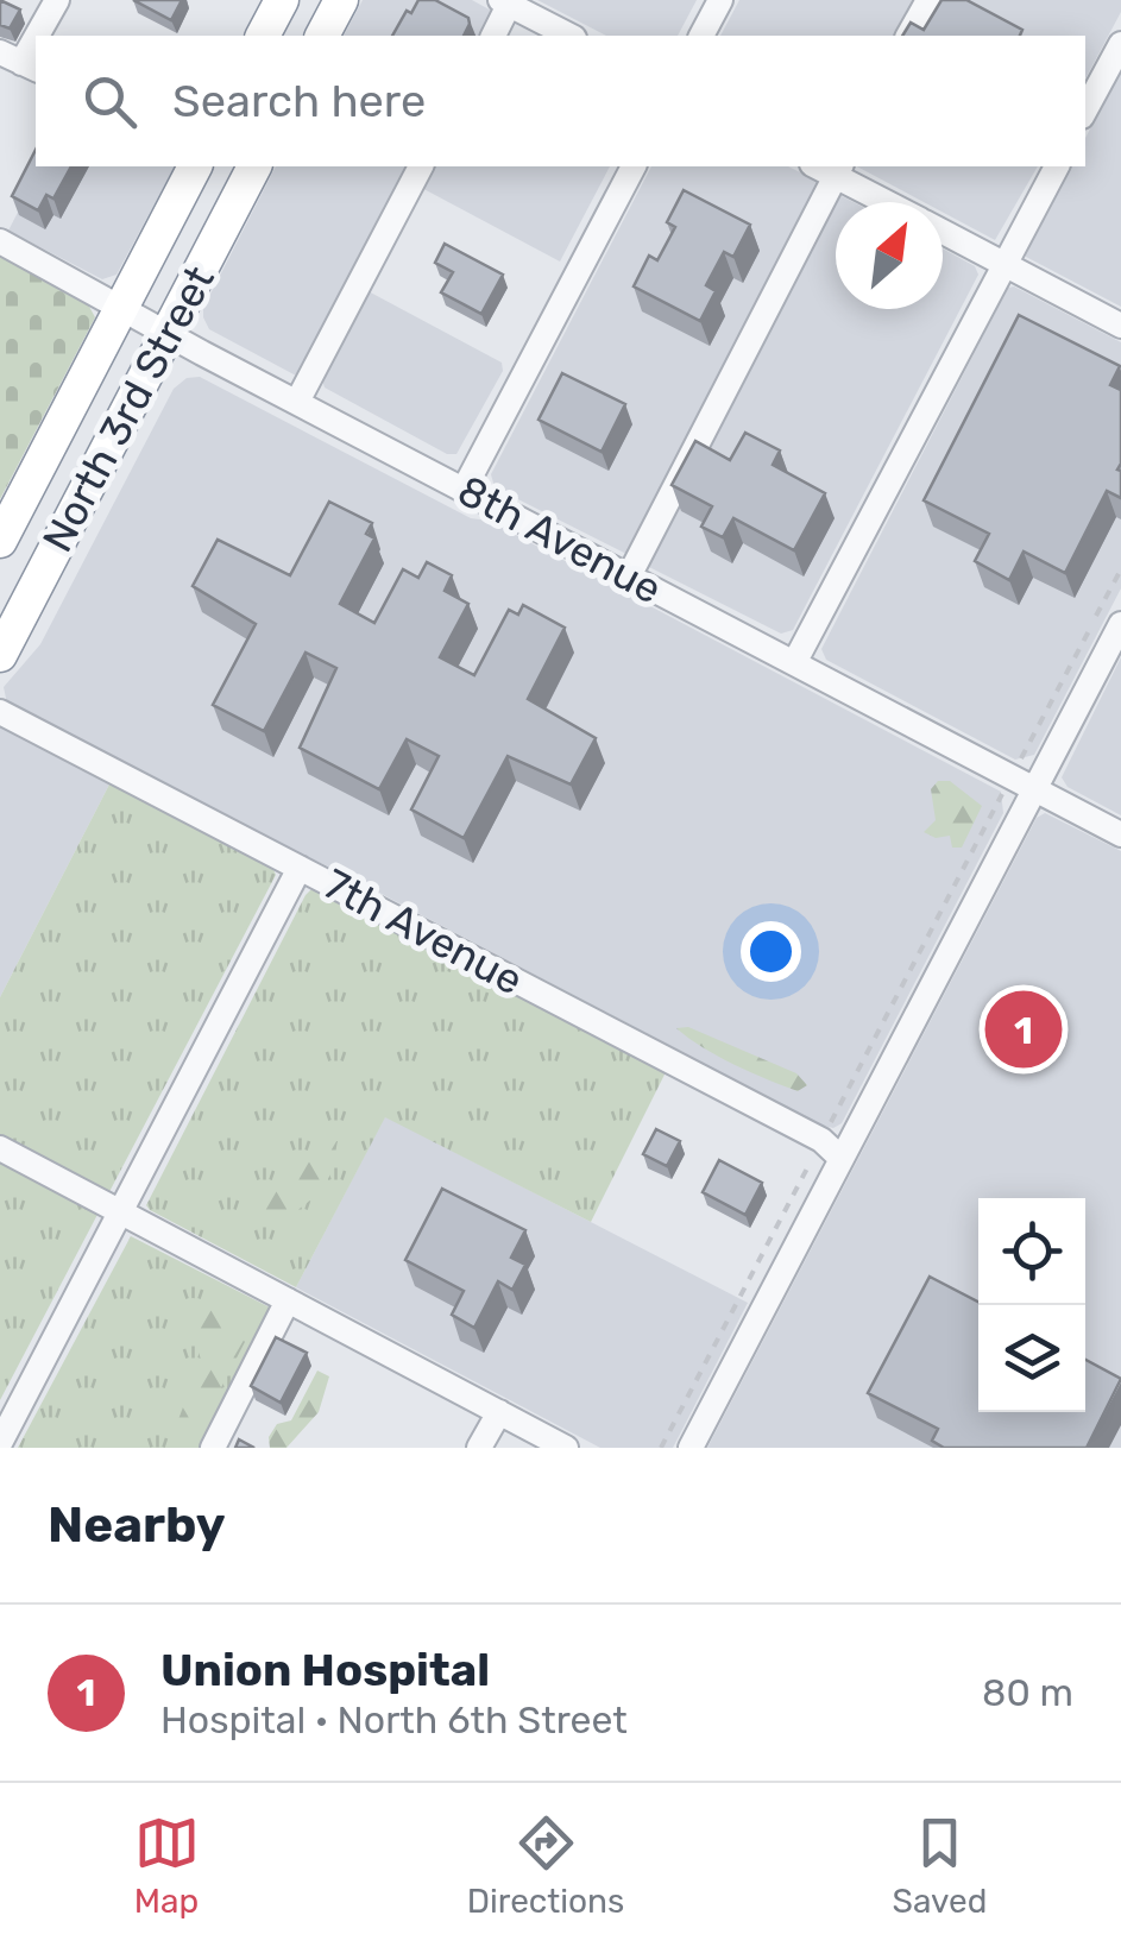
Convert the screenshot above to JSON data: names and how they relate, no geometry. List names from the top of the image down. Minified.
{"streets":{"highway":["North 3rd Street"],"street":["8th Avenue","7th Avenue"]},"crossings":[["North 3rd Street","8th Avenue"]],"north":"top right","page":{"search":"Search here","pins":"1","heading":"Nearby","list":[{"mark":"1","name":"Union Hospital","note":"Hospital · North 6th Street","value":"80 m"}],"nav":["Map","Directions","Saved"]}}
